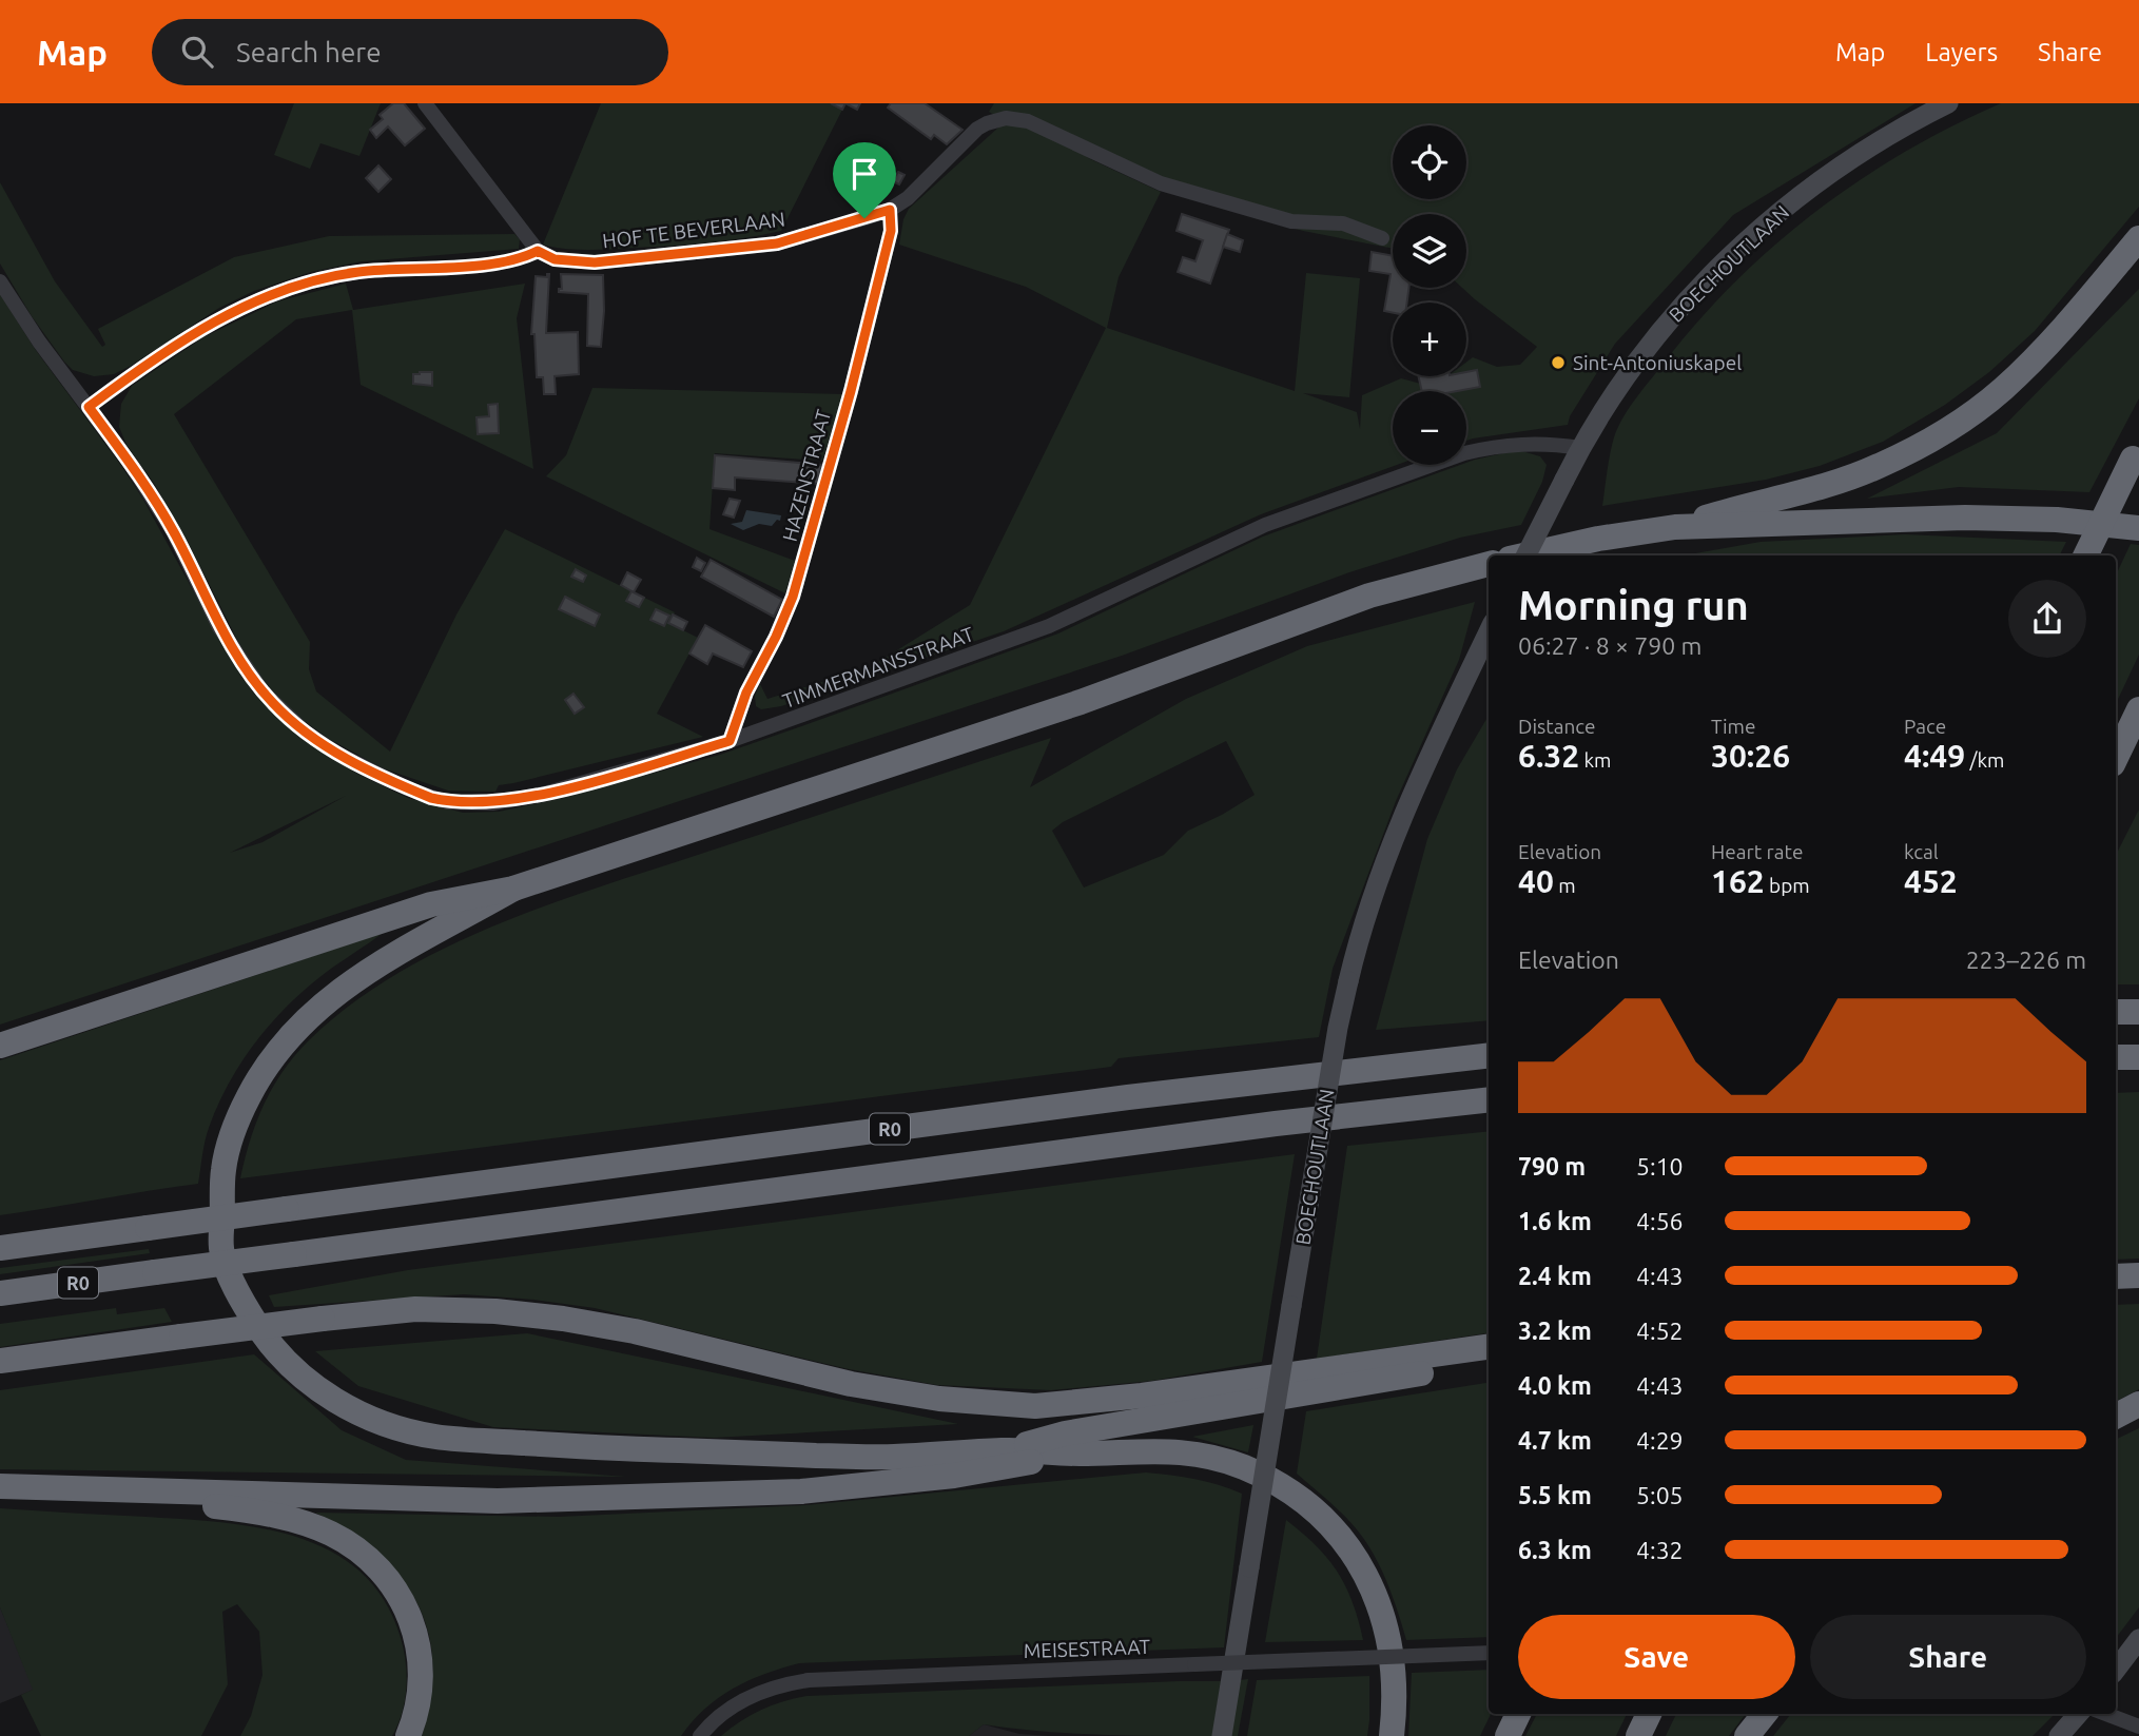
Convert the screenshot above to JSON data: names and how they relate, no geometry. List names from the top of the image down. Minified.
{"streets":{"highway":["R0"],"main road":["BOECHOUTLAAN"],"street":["HOF TE BEVERLAAN","HAZENSTRAAT","TIMMERMANSSTRAAT","MEISESTRAAT"]},"crossings":[["HOF TE BEVERLAAN","HAZENSTRAAT"],["BOECHOUTLAAN","TIMMERMANSSTRAAT"],["HAZENSTRAAT","TIMMERMANSSTRAAT"]],"places":["Sint-Antoniuskapel"],"page":{"header":"Map","search":"Search here","nav":["Map","Layers","Share"],"map_buttons":["+","−"],"heading":["Morning run","06:27 · 8 × 790 m"],"stats":[["Distance","6.32 km"],["Time","30:26"],["Pace","4:49 /km"],["Elevation","40 m"],["Heart rate","162 bpm"],["kcal","452"]],"chart":["Elevation","223–226 m"],"list":[{"name":"790 m","note":"5:10"},{"name":"1.6 km","note":"4:56"},{"name":"2.4 km","note":"4:43"},{"name":"3.2 km","note":"4:52"},{"name":"4.0 km","note":"4:43"},{"name":"4.7 km","note":"4:29"},{"name":"5.5 km","note":"5:05"},{"name":"6.3 km","note":"4:32"}],"buttons":["Save","Share"]}}
